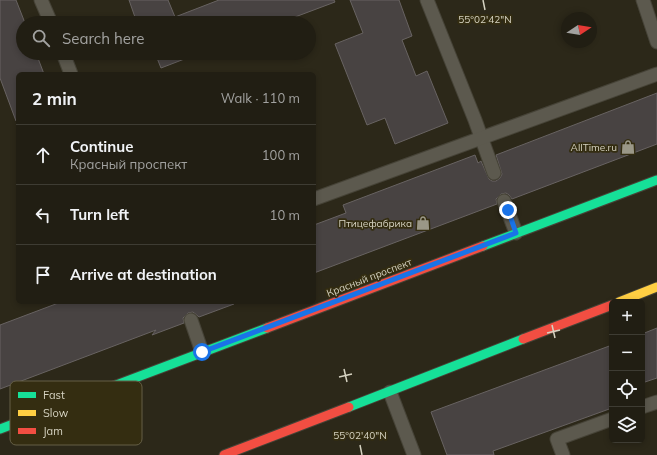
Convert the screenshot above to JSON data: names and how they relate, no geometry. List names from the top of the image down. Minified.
{"streets":{"main road":["Красный проспект"]},"places":{"shop":["AllTime.ru","Птицефабрика"]},"legend":["Fast","Slow","Jam"],"north":"right","page":{"search":"Search here","heading":["2 min","Walk · 110 m"],"list":[["Continue","Красный проспект","100 m"],["Turn left","10 m"],"Arrive at destination"],"map_buttons":["+","−"]},"coordinates":["55°02'42\"N","55°02'40\"N"]}
